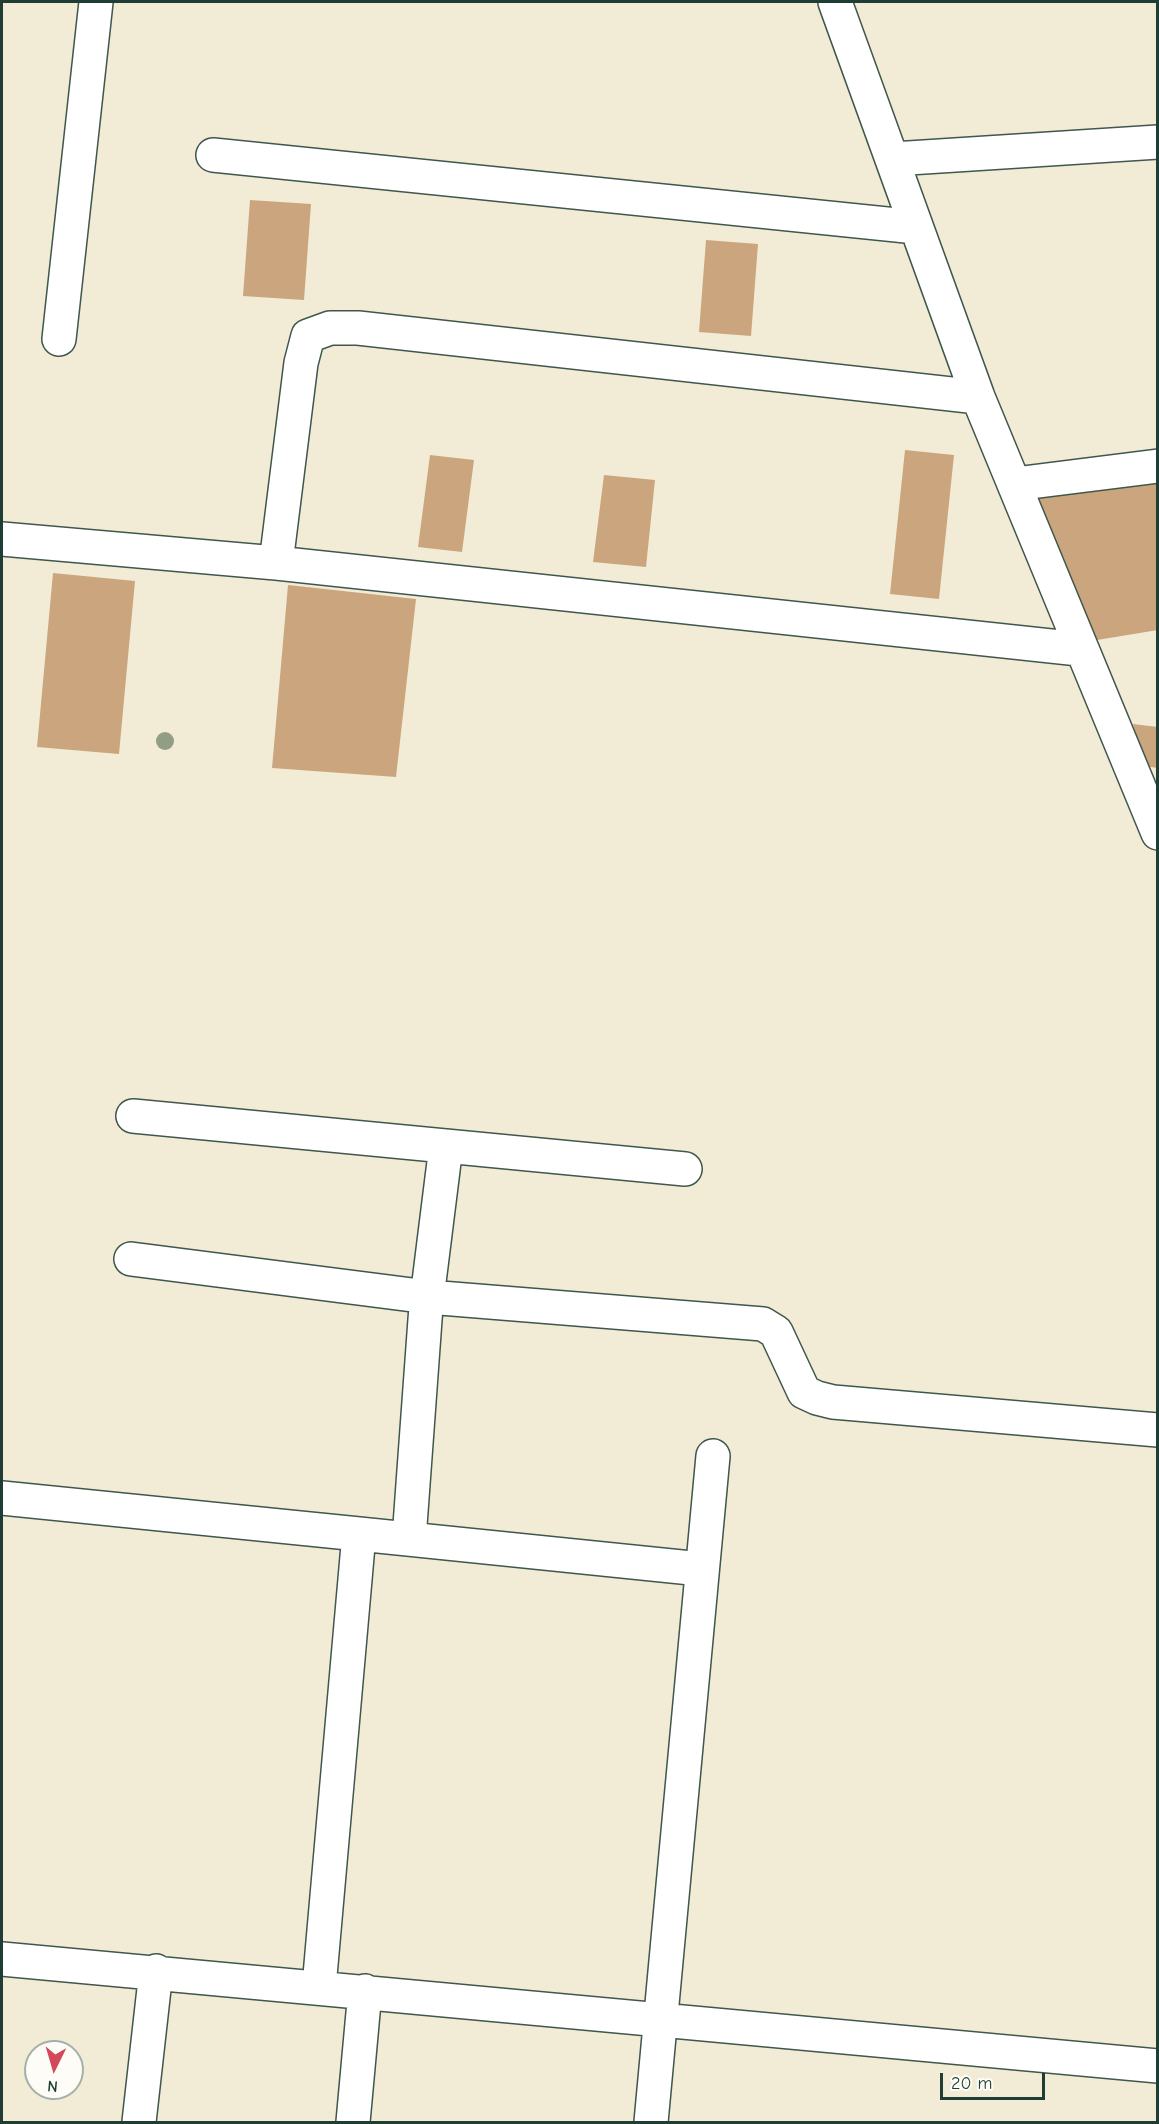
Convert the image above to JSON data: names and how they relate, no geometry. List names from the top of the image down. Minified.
{"scale_bar":"20 m","north":"bottom"}
